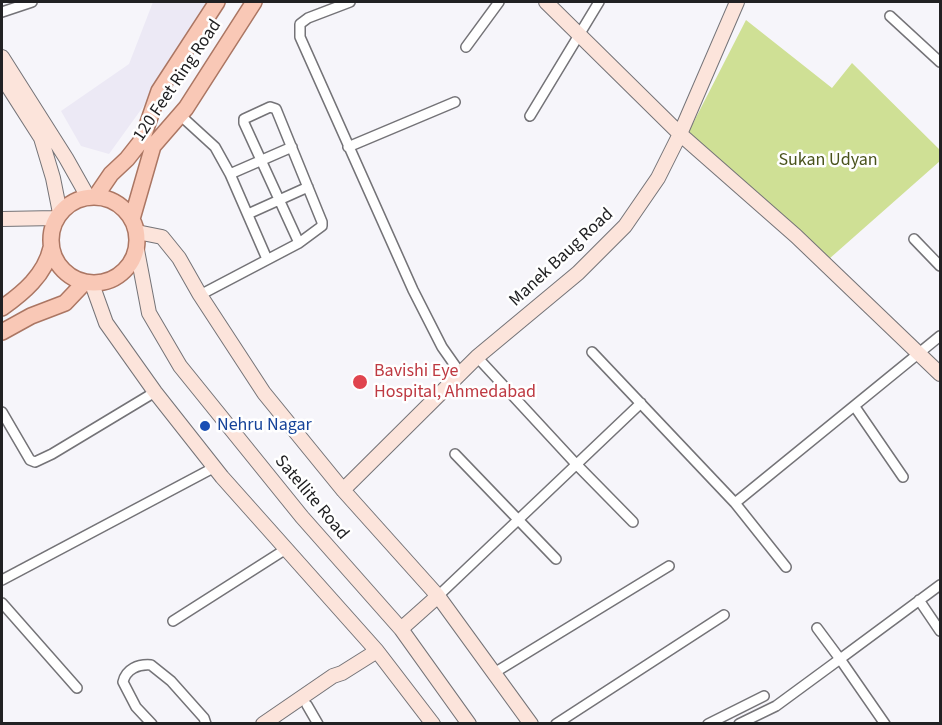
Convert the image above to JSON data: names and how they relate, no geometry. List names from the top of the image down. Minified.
{"streets":{"main road":["120 Feet Ring Road"],"street":["Manek Baug Road","Satellite Road"]},"crossings":[["120 Feet Ring Road","Satellite Road"]],"parks":["Sukan Udyan"],"places":["Bavishi Eye Hospital, Ahmedabad","Nehru Nagar"]}
